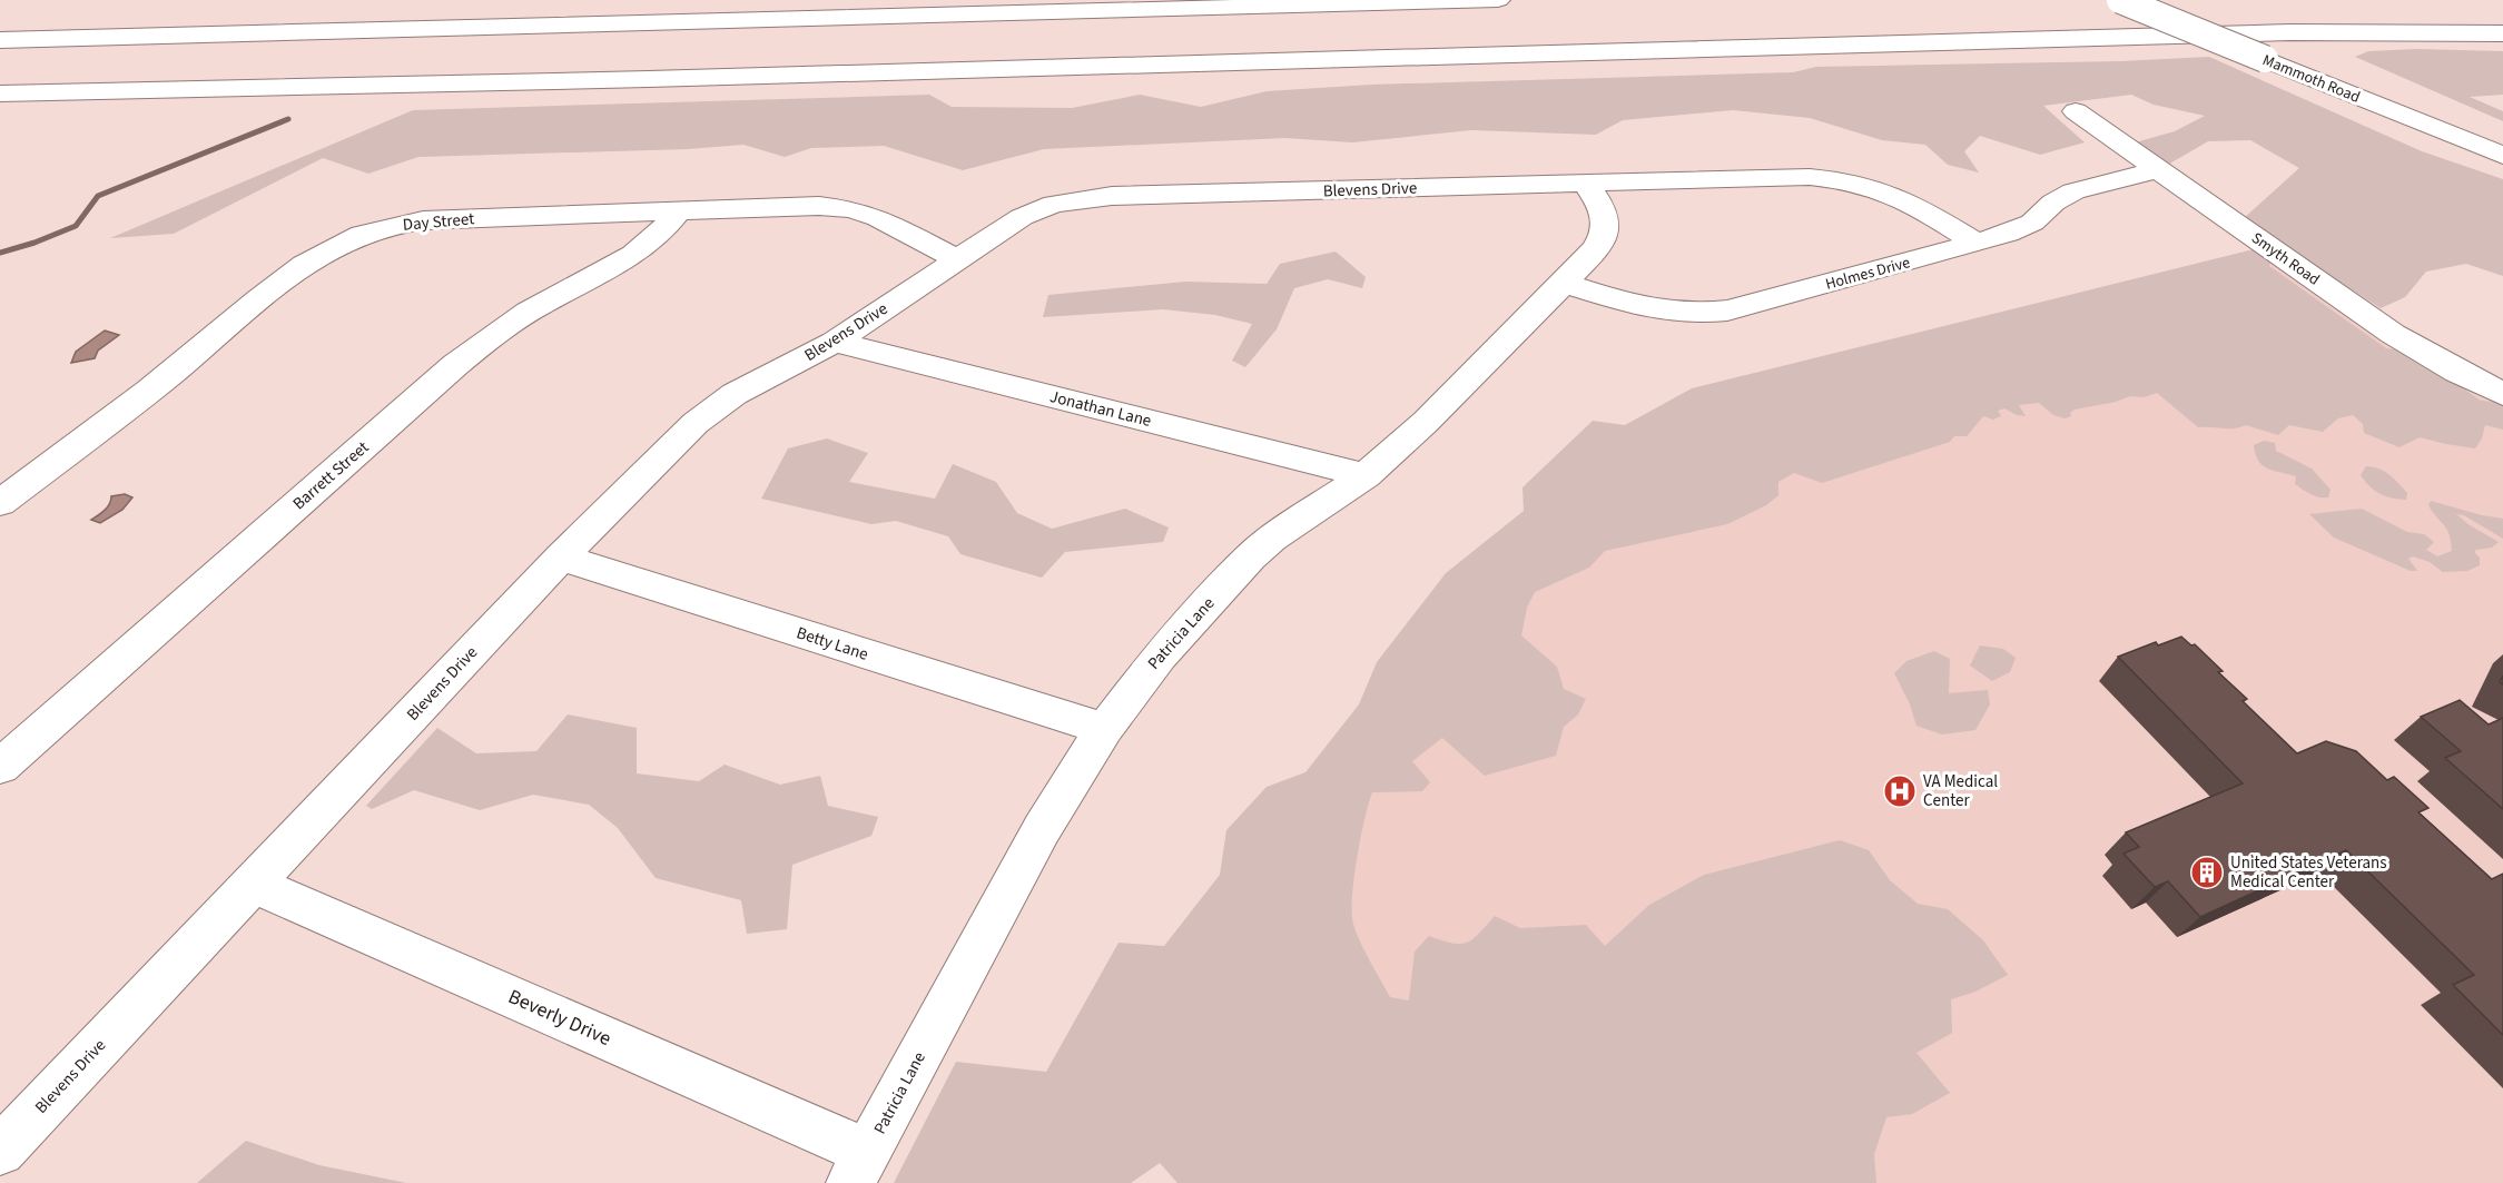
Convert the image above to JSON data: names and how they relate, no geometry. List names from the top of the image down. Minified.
{"streets":{"main road":["Mammoth Road","Blevens Drive","Day Street","Smyth Road","Holmes Drive","Jonathan Lane","Barrett Street","Patricia Lane","Betty Lane","Beverly Drive"]},"crossings":[["Blevens Drive","Day Street"],["Blevens Drive","Holmes Drive"],["Blevens Drive","Jonathan Lane"],["Blevens Drive","Patricia Lane"],["Blevens Drive","Betty Lane"],["Blevens Drive","Beverly Drive"],["Day Street","Barrett Street"],["Smyth Road","Holmes Drive"],["Holmes Drive","Patricia Lane"],["Jonathan Lane","Patricia Lane"],["Patricia Lane","Betty Lane"],["Patricia Lane","Beverly Drive"]],"places":{"hospital":["VA Medical Center"],"building":["United States Veterans Medical Center"]}}
